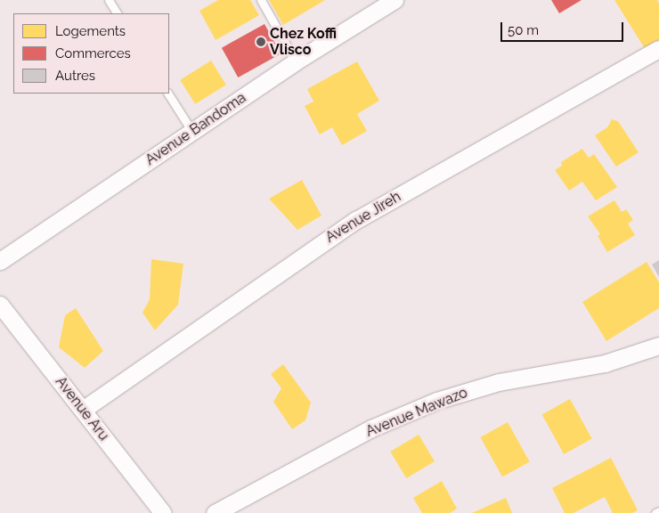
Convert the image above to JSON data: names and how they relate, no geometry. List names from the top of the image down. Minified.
{"streets":{"street":["Avenue Bandoma","Avenue Jireh","Avenue Aru","Avenue Mawazo"]},"crossings":[["Avenue Jireh","Avenue Aru"]],"places":["Chez Koffi Vlisco"],"legend":["Logements","Commerces","Autres"],"scale_bar":"50 m"}
